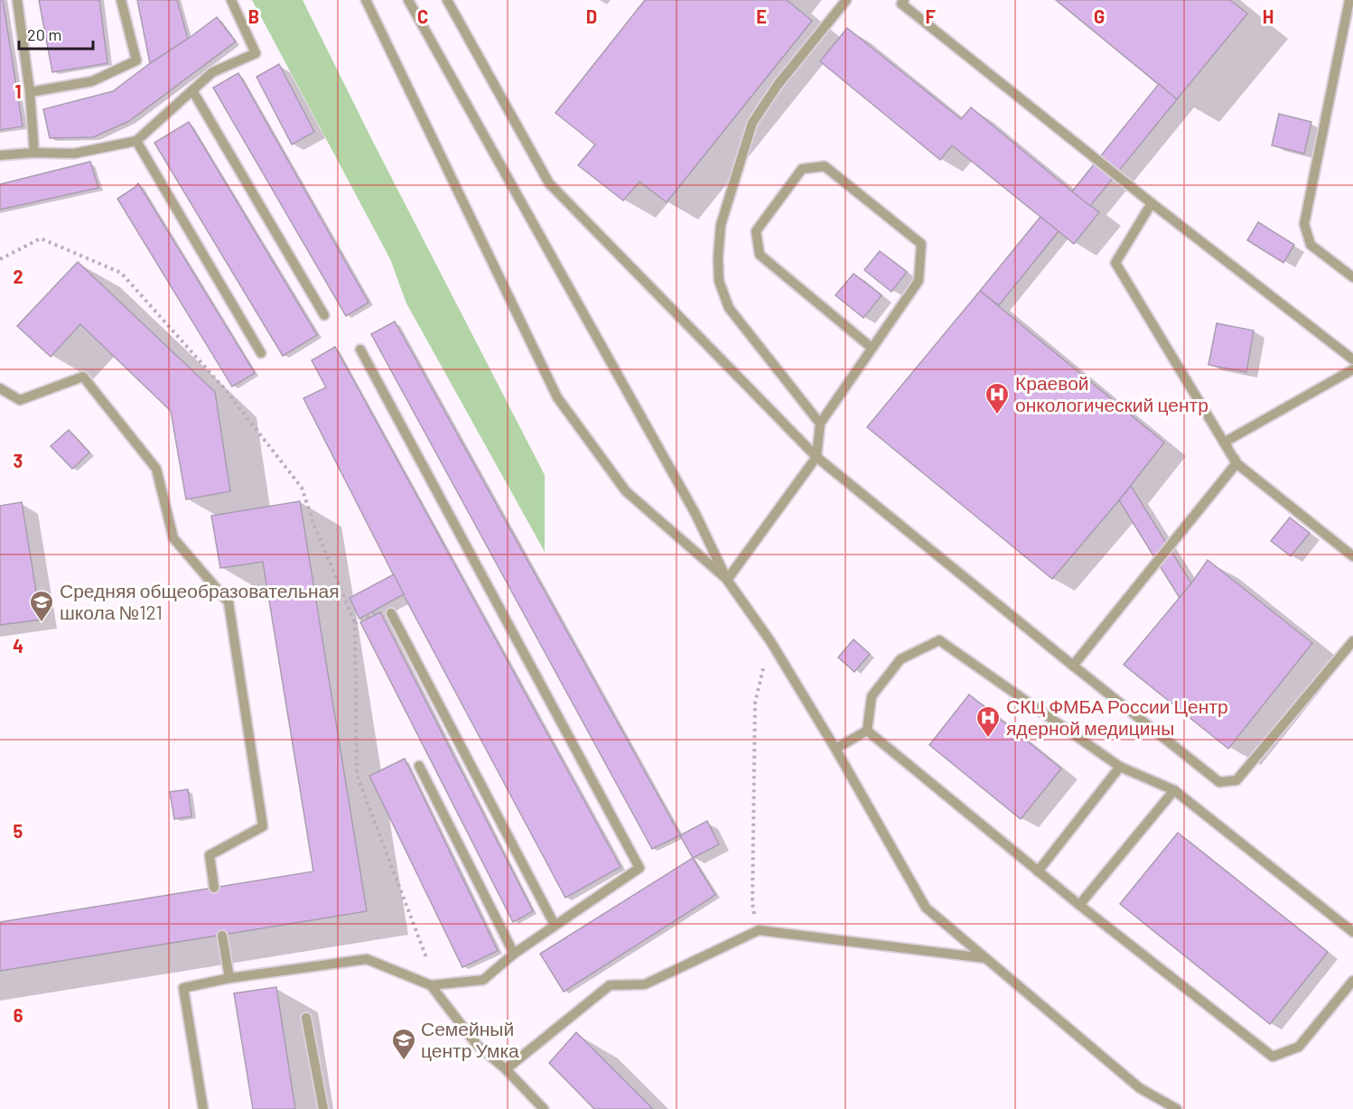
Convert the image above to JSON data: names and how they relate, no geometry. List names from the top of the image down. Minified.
{"places":{"hospital":["Краевой онкологический центр","СКЦ ФМБА России Центр ядерной медицины"],"school or university":["Средняя общеобразовательная школа №121","Семейный центр Умка"]},"scale_bar":"20 m","grid":{"columns":["B","C","D","E","F","G","H"],"rows":["1","2","3","4","5","6"]}}
